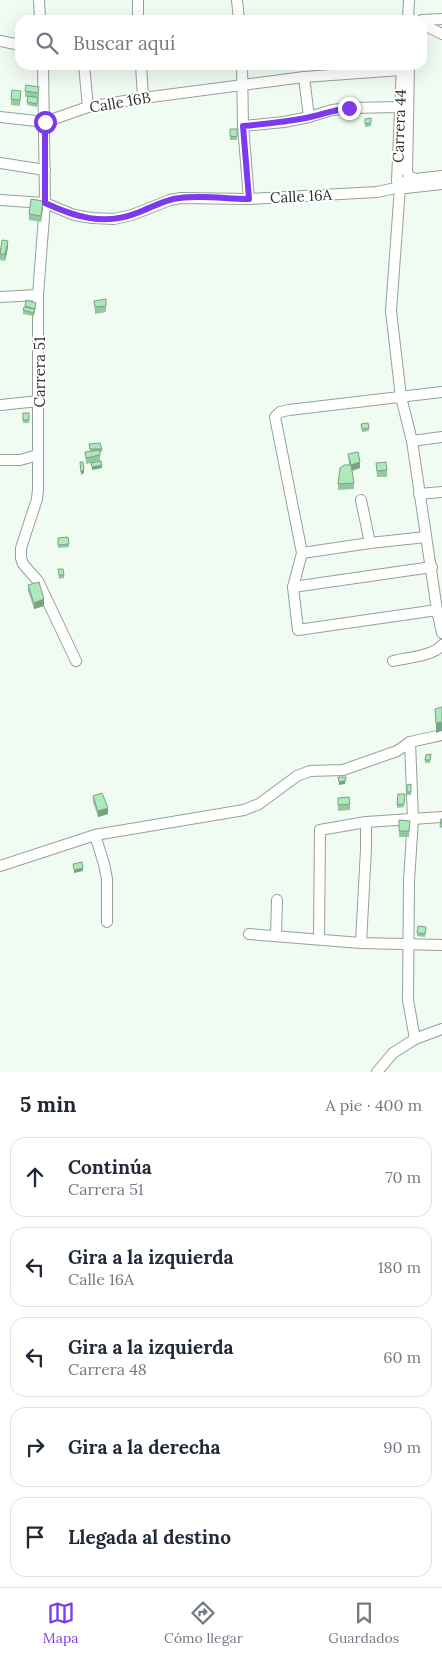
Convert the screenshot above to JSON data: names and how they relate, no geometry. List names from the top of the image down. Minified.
{"streets":{"street":["Calle 16B","Carrera 44","Calle 16A","Carrera 51"]},"crossings":[["Calle 16B","Carrera 51"],["Carrera 44","Calle 16A"],["Calle 16A","Carrera 51"]],"page":{"search":"Buscar aquí","heading":["5 min","A pie · 400 m"],"list":[["Continúa","Carrera 51","70 m"],["Gira a la izquierda","Calle 16A","180 m"],["Gira a la izquierda","Carrera 48","60 m"],["Gira a la derecha","90 m"],"Llegada al destino"],"nav":["Mapa","Cómo llegar","Guardados"]}}
